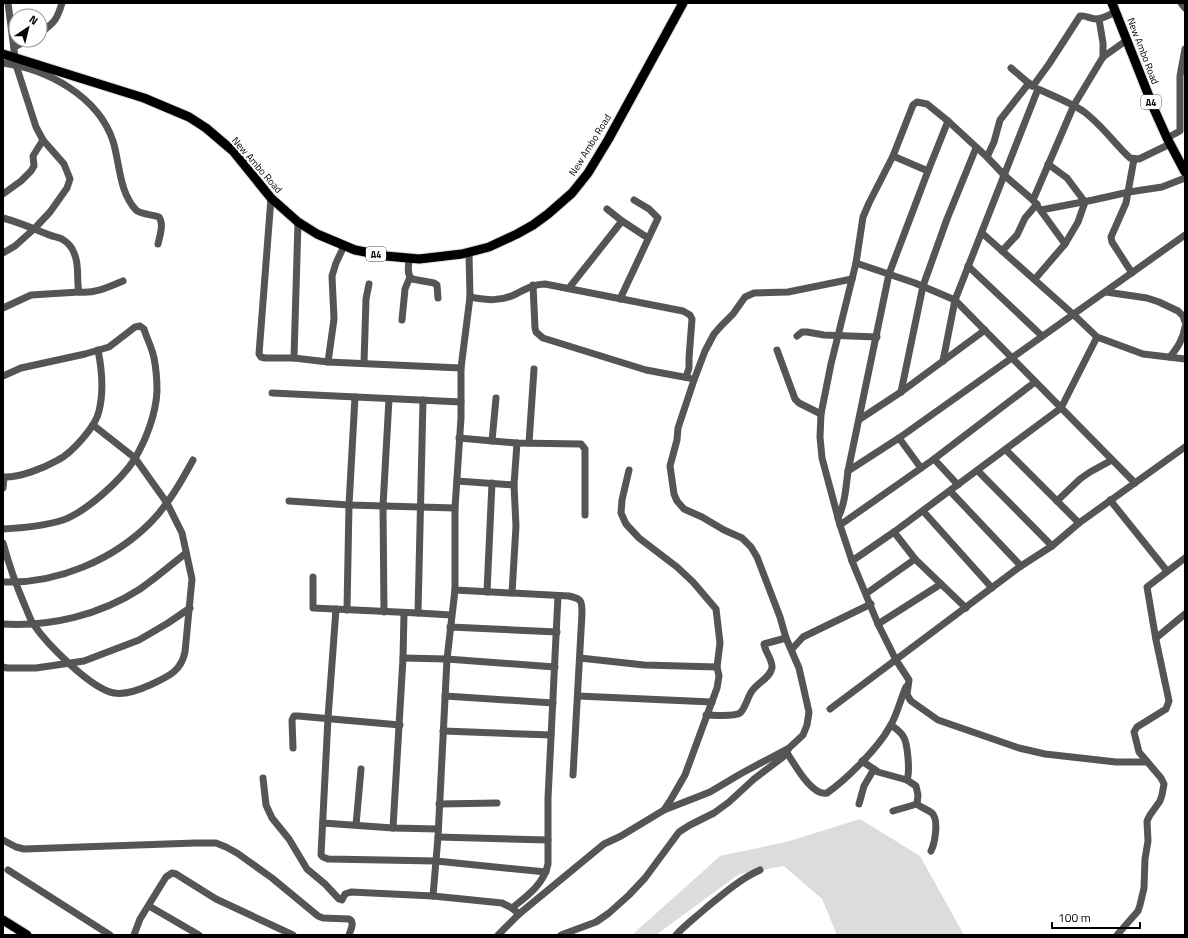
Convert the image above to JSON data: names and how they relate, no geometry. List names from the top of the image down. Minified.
{"streets":{"main road":["New Ambo Road","A4"]},"scale_bar":"100 m","north":"top right"}
